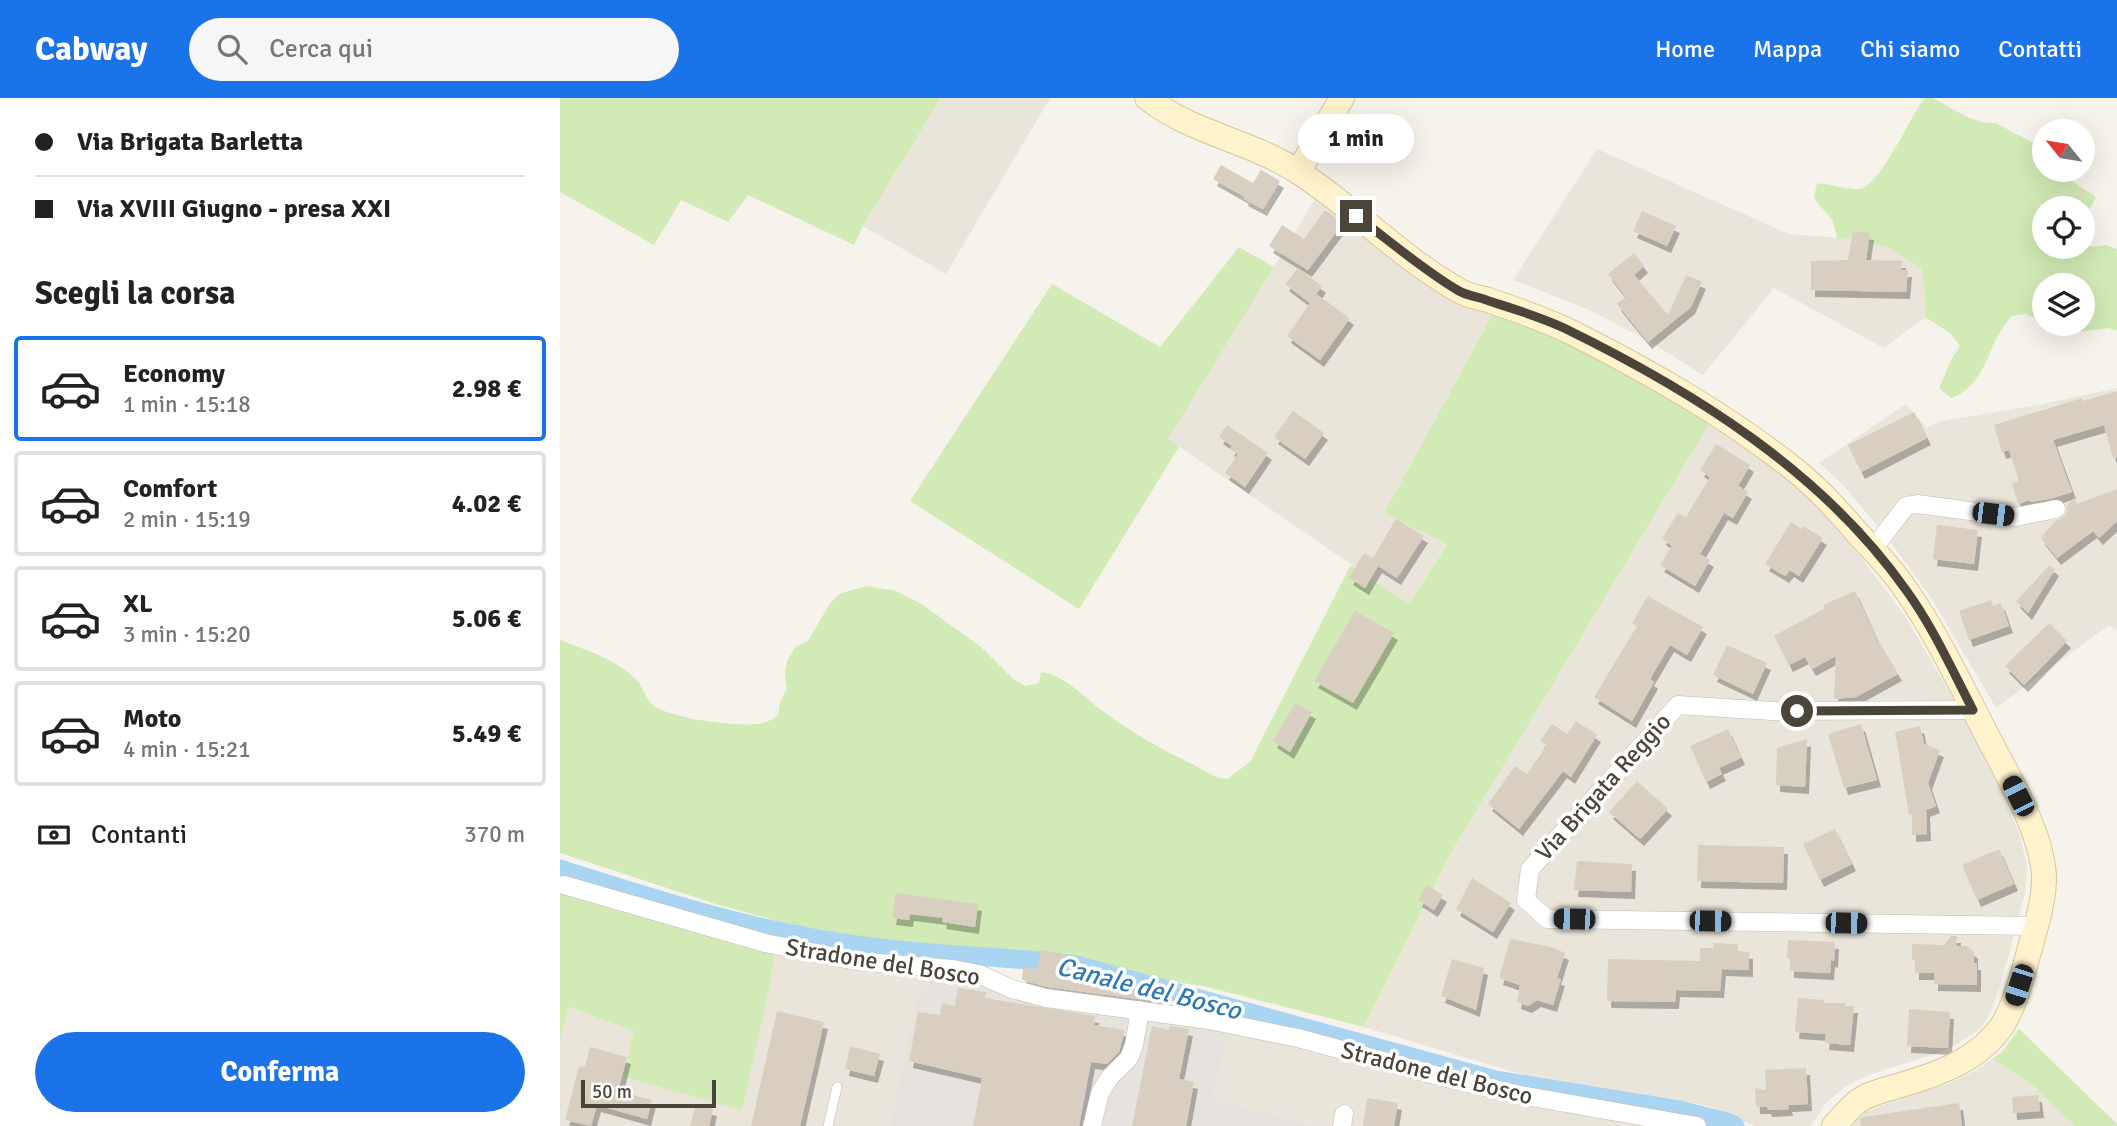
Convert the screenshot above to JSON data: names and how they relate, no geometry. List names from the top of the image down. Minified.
{"streets":{"street":["Via Brigata Reggio","Stradone del Bosco"]},"water":["Canale del Bosco"],"scale_bar":"50 m","north":"top left","page":{"header":"Cabway","search":"Cerca qui","nav":["Home","Mappa","Chi siamo","Contatti"],"banner":["Via Brigata Barletta","Via XVIII Giugno - presa XXI"],"bubble":"1 min","heading":"Scegli la corsa","list":[{"name":"Economy","note":"1 min · 15:18","value":"2.98 €"},{"name":"Comfort","note":"2 min · 15:19","value":"4.02 €"},{"name":"XL","note":"3 min · 15:20","value":"5.06 €"},{"name":"Moto","note":"4 min · 15:21","value":"5.49 €"}],"pay":["Contanti","370 m"],"buttons":"Conferma","scale":"50 m"}}
